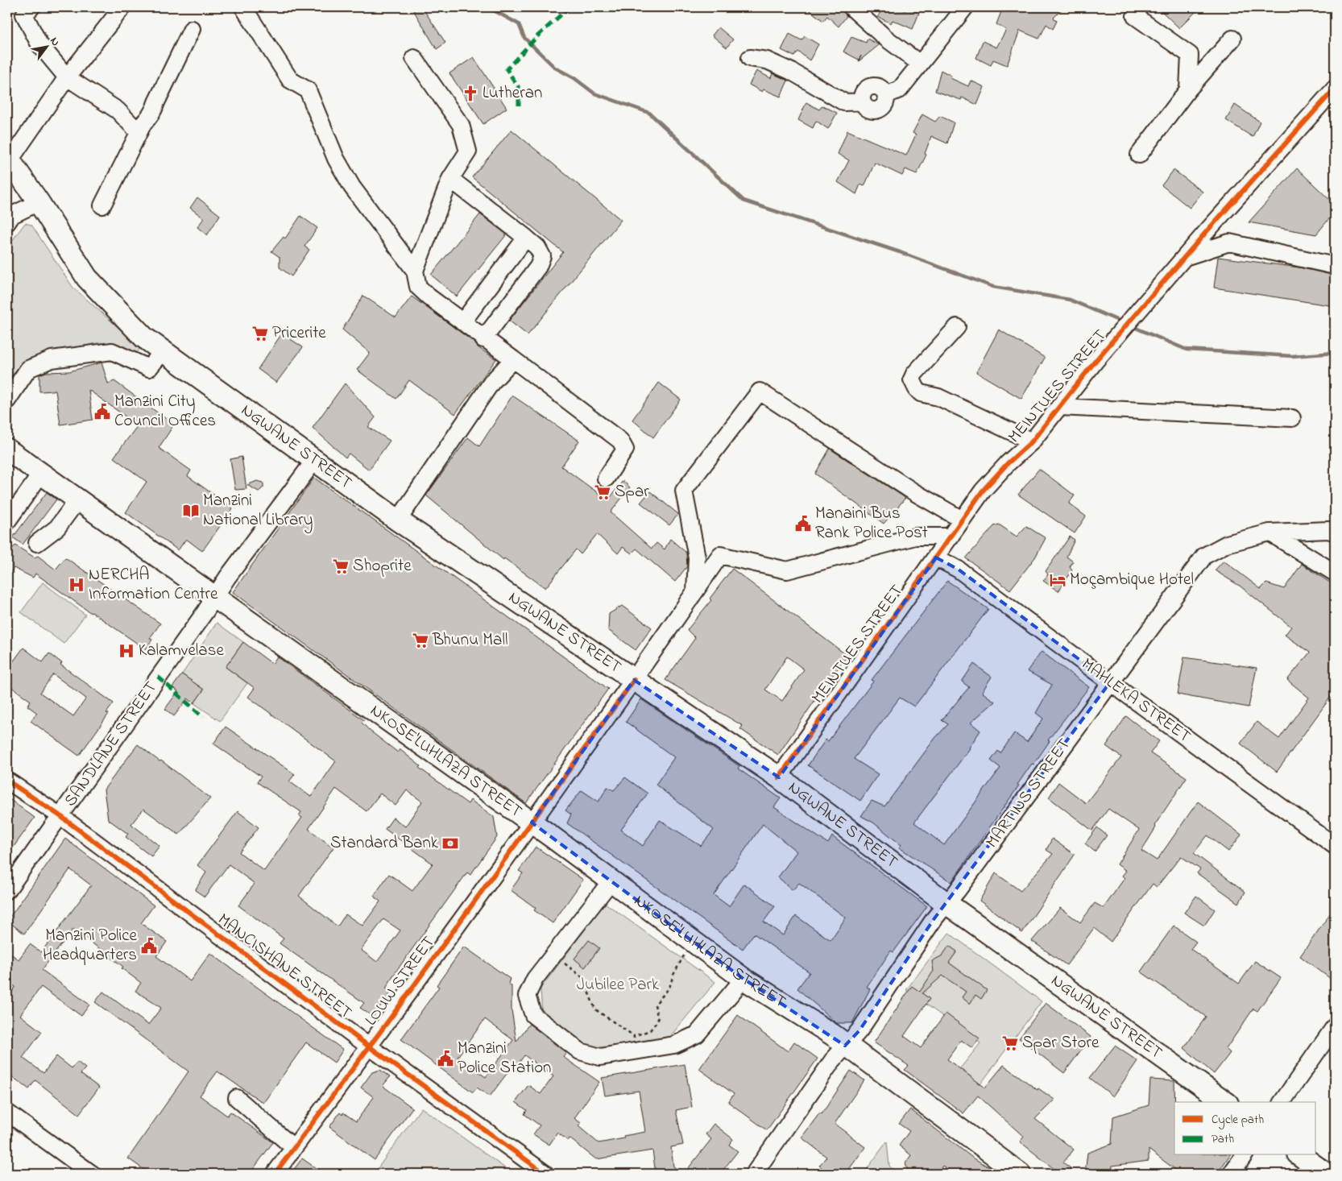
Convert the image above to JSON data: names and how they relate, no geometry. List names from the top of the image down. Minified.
{"streets":{"main road":["NGWANE STREET","NKOSE'LUHLAZA STREET"],"street":["MEINTUES STREET","MAHLEKA STREET","SANDLANE STREET","MARTINS STREET","MANCISHANE STREET","LOUW STREET"]},"crossings":[["MEINTUES STREET","NGWANE STREET"],["MEINTUES STREET","MAHLEKA STREET"],["MEINTUES STREET","LOUW STREET"],["NGWANE STREET","SANDLANE STREET"],["NGWANE STREET","MARTINS STREET"],["NGWANE STREET","LOUW STREET"],["MAHLEKA STREET","MARTINS STREET"],["SANDLANE STREET","NKOSE'LUHLAZA STREET"],["SANDLANE STREET","MANCISHANE STREET"],["NKOSE'LUHLAZA STREET","MARTINS STREET"],["NKOSE'LUHLAZA STREET","LOUW STREET"],["MANCISHANE STREET","LOUW STREET"]],"parks":["Jubilee Park"],"places":{"church":["Lutheran"],"supermarket":["Pricerite","Spar","Shoprite","Bhunu Mall","Spar Store"],"public building":["Manzini City Council Offices","Manaini Bus Rank Police Post","Manzini Police Headquarters","Manzini Police Station"],"library":["Manzini National Library"],"hotel":["Moçambique Hotel"],"hospital":["NERCHA Information Centre","Kalamvelase"],"bank":["Standard Bank"]},"legend":["Cycle path","Path"],"north":"top right"}
